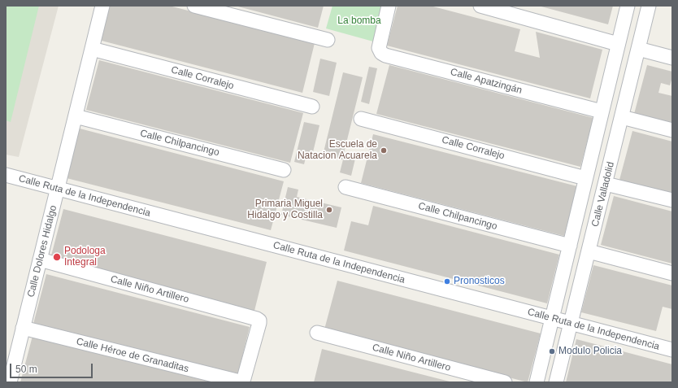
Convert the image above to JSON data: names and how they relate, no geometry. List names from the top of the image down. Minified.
{"streets":{"street":["Calle Corralejo","Calle Apatzingán","Calle Chilpancingo","Calle Valladolid","Calle Ruta de la Independencia","Calle Dolores Hidalgo","Calle Niño Artillero","Calle Héroe de Granaditas"]},"crossings":[["Calle Corralejo","Calle Valladolid"],["Calle Corralejo","Calle Dolores Hidalgo"],["Calle Apatzingán","Calle Valladolid"],["Calle Chilpancingo","Calle Valladolid"],["Calle Chilpancingo","Calle Dolores Hidalgo"],["Calle Valladolid","Calle Ruta de la Independencia"],["Calle Ruta de la Independencia","Calle Dolores Hidalgo"],["Calle Dolores Hidalgo","Calle Niño Artillero"],["Calle Dolores Hidalgo","Calle Héroe de Granaditas"],["Calle Niño Artillero","Calle Héroe de Granaditas"]],"parks":["La bomba"],"places":["Escuela de Natacion Acuarela","Primaria Miguel Hidalgo y Costilla","Podologa Integral","Pronosticos","Modulo Policia"],"scale_bar":"50 m"}
